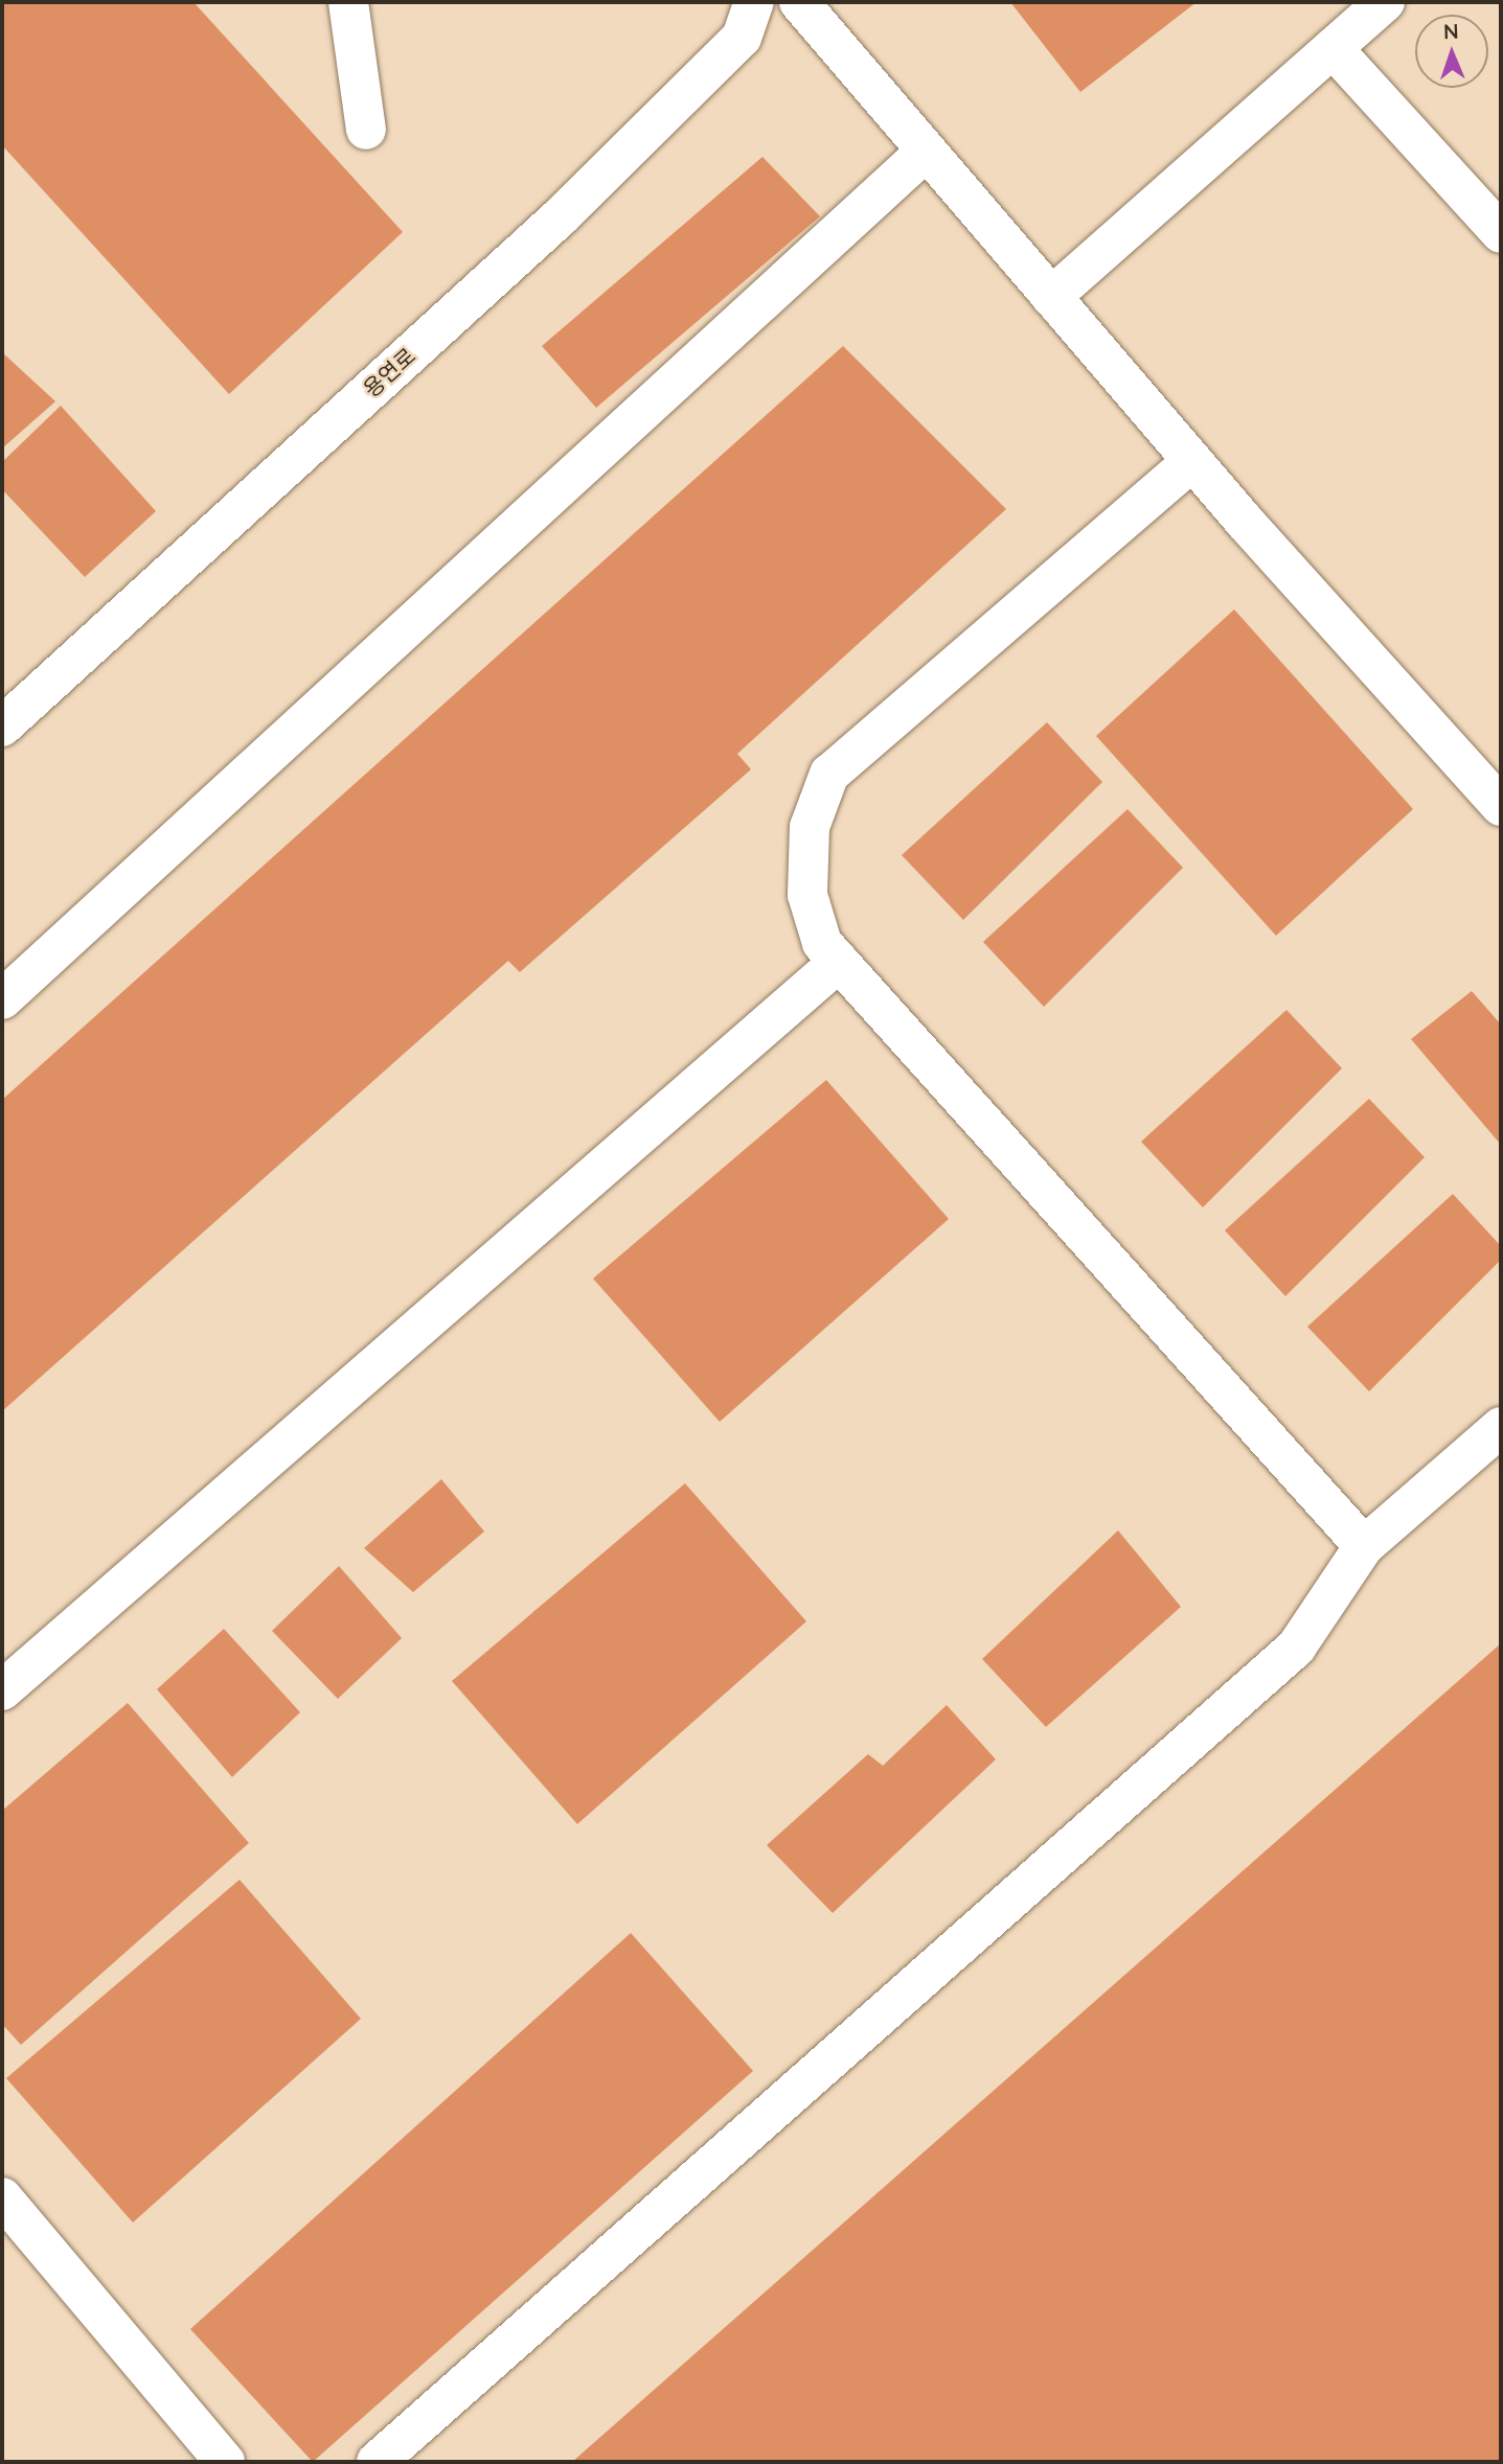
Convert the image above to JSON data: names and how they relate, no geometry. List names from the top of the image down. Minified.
{"streets":{"lane":["용연로"]},"north":"top"}
